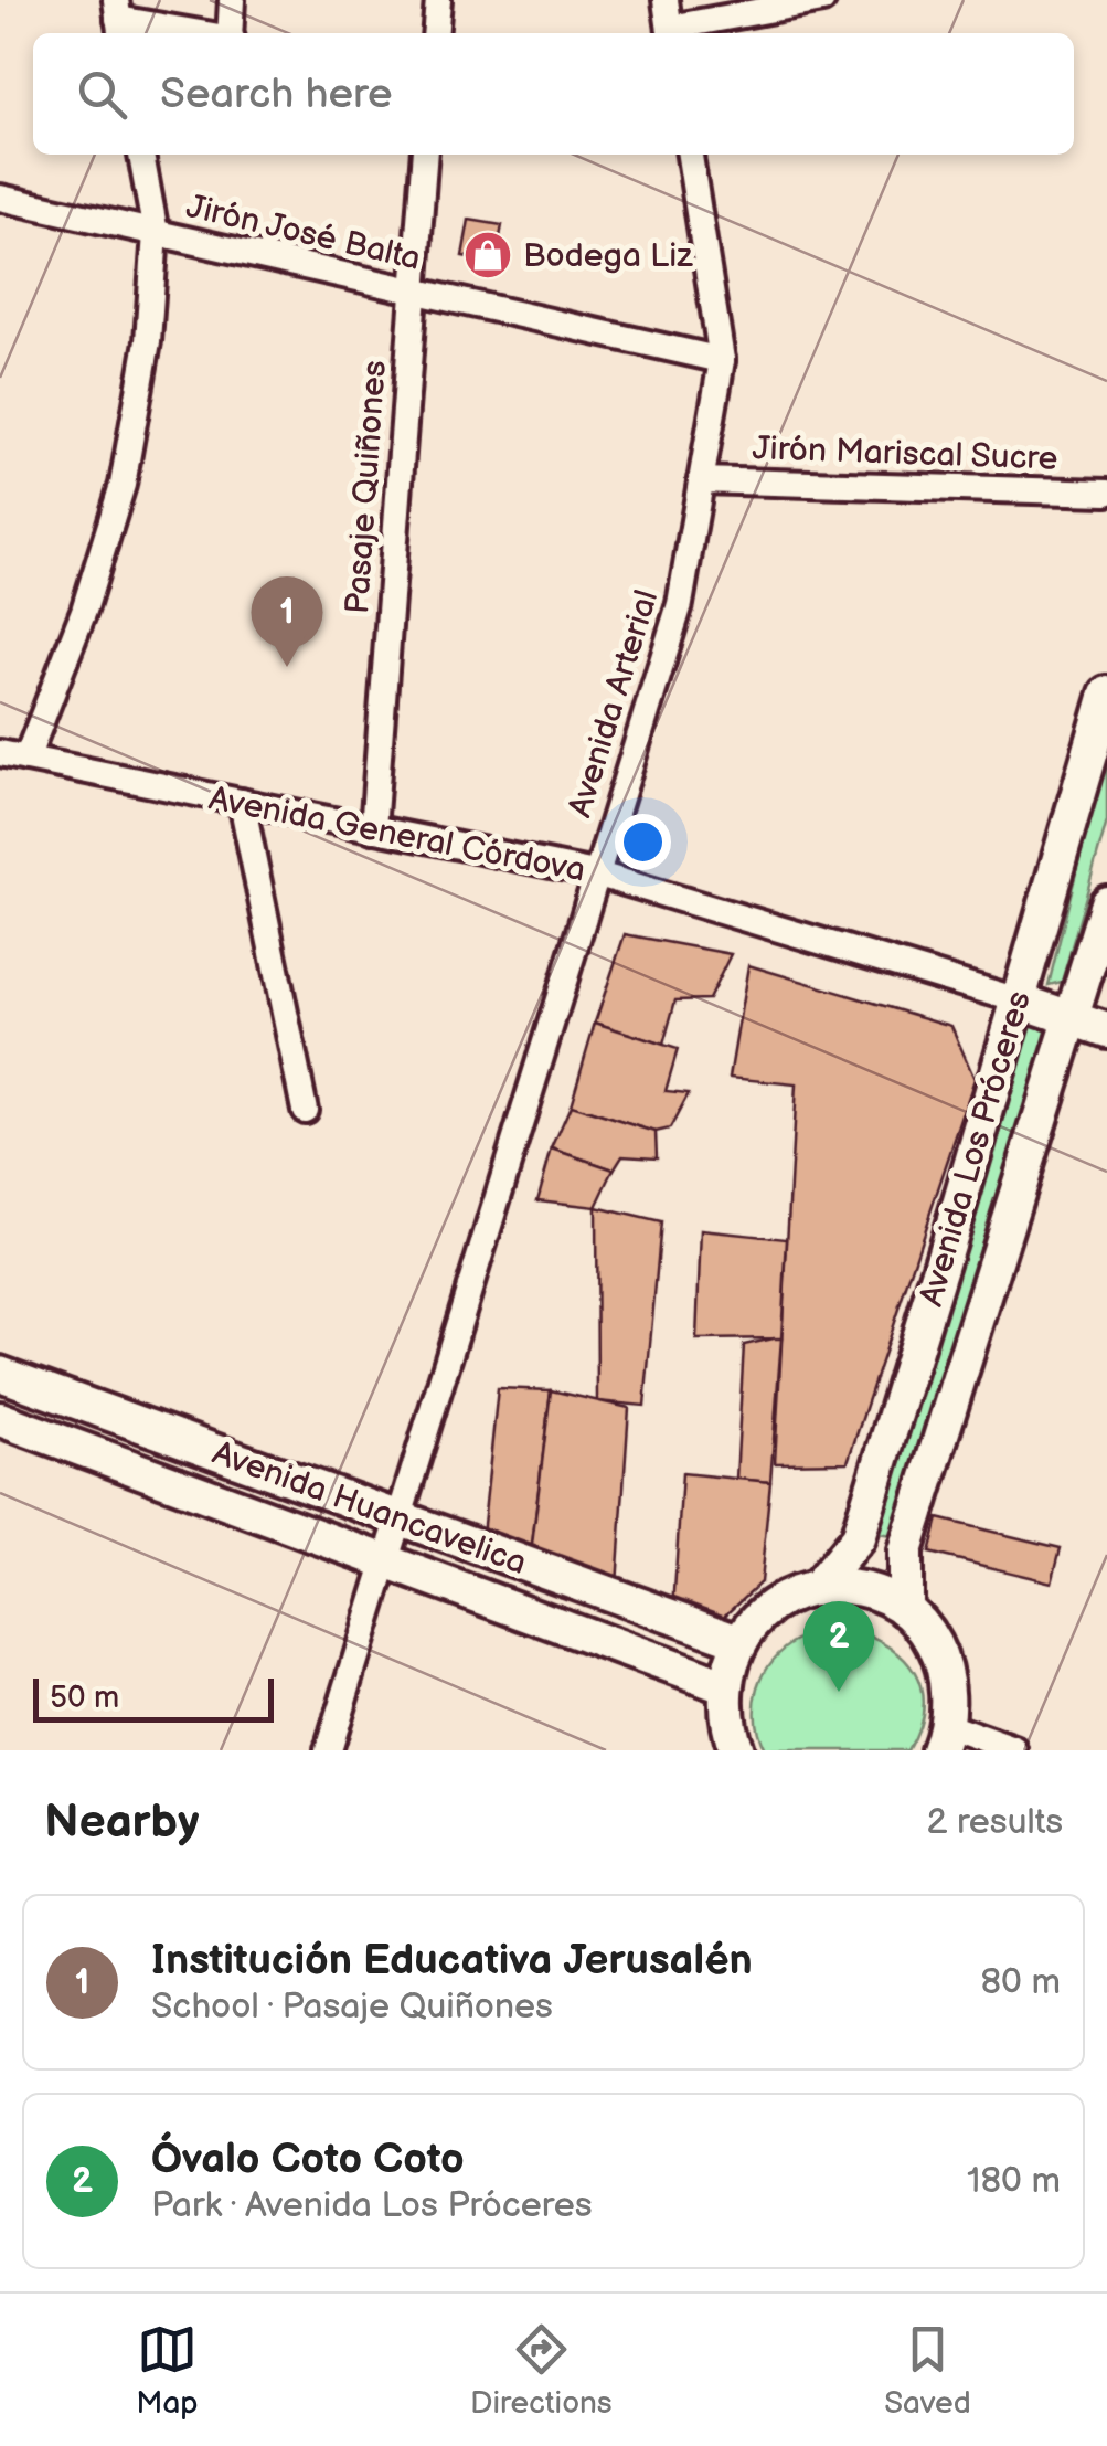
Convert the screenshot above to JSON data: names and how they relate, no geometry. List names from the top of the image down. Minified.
{"streets":{"street":["Jirón José Balta","Jirón Mariscal Sucre","Pasaje Quiñones","Avenida Arterial","Avenida General Córdova","Avenida Los Próceres","Avenida Huancavelica"]},"crossings":[["Jirón José Balta","Pasaje Quiñones"],["Jirón José Balta","Avenida Arterial"],["Jirón Mariscal Sucre","Avenida Arterial"],["Pasaje Quiñones","Avenida General Córdova"],["Avenida Arterial","Avenida General Córdova"],["Avenida Arterial","Avenida Huancavelica"],["Avenida General Córdova","Avenida Los Próceres"]],"places":{"shop":["Bodega Liz"]},"scale_bar":"50 m","page":{"search":"Search here","pins":["1","2"],"scale":"50 m","heading":["Nearby","2 results"],"list":[{"mark":"1","name":"Institución Educativa Jerusalén","note":"School · Pasaje Quiñones","value":"80 m"},{"mark":"2","name":"Óvalo Coto Coto","note":"Park · Avenida Los Próceres","value":"180 m"}],"nav":["Map","Directions","Saved"]}}
